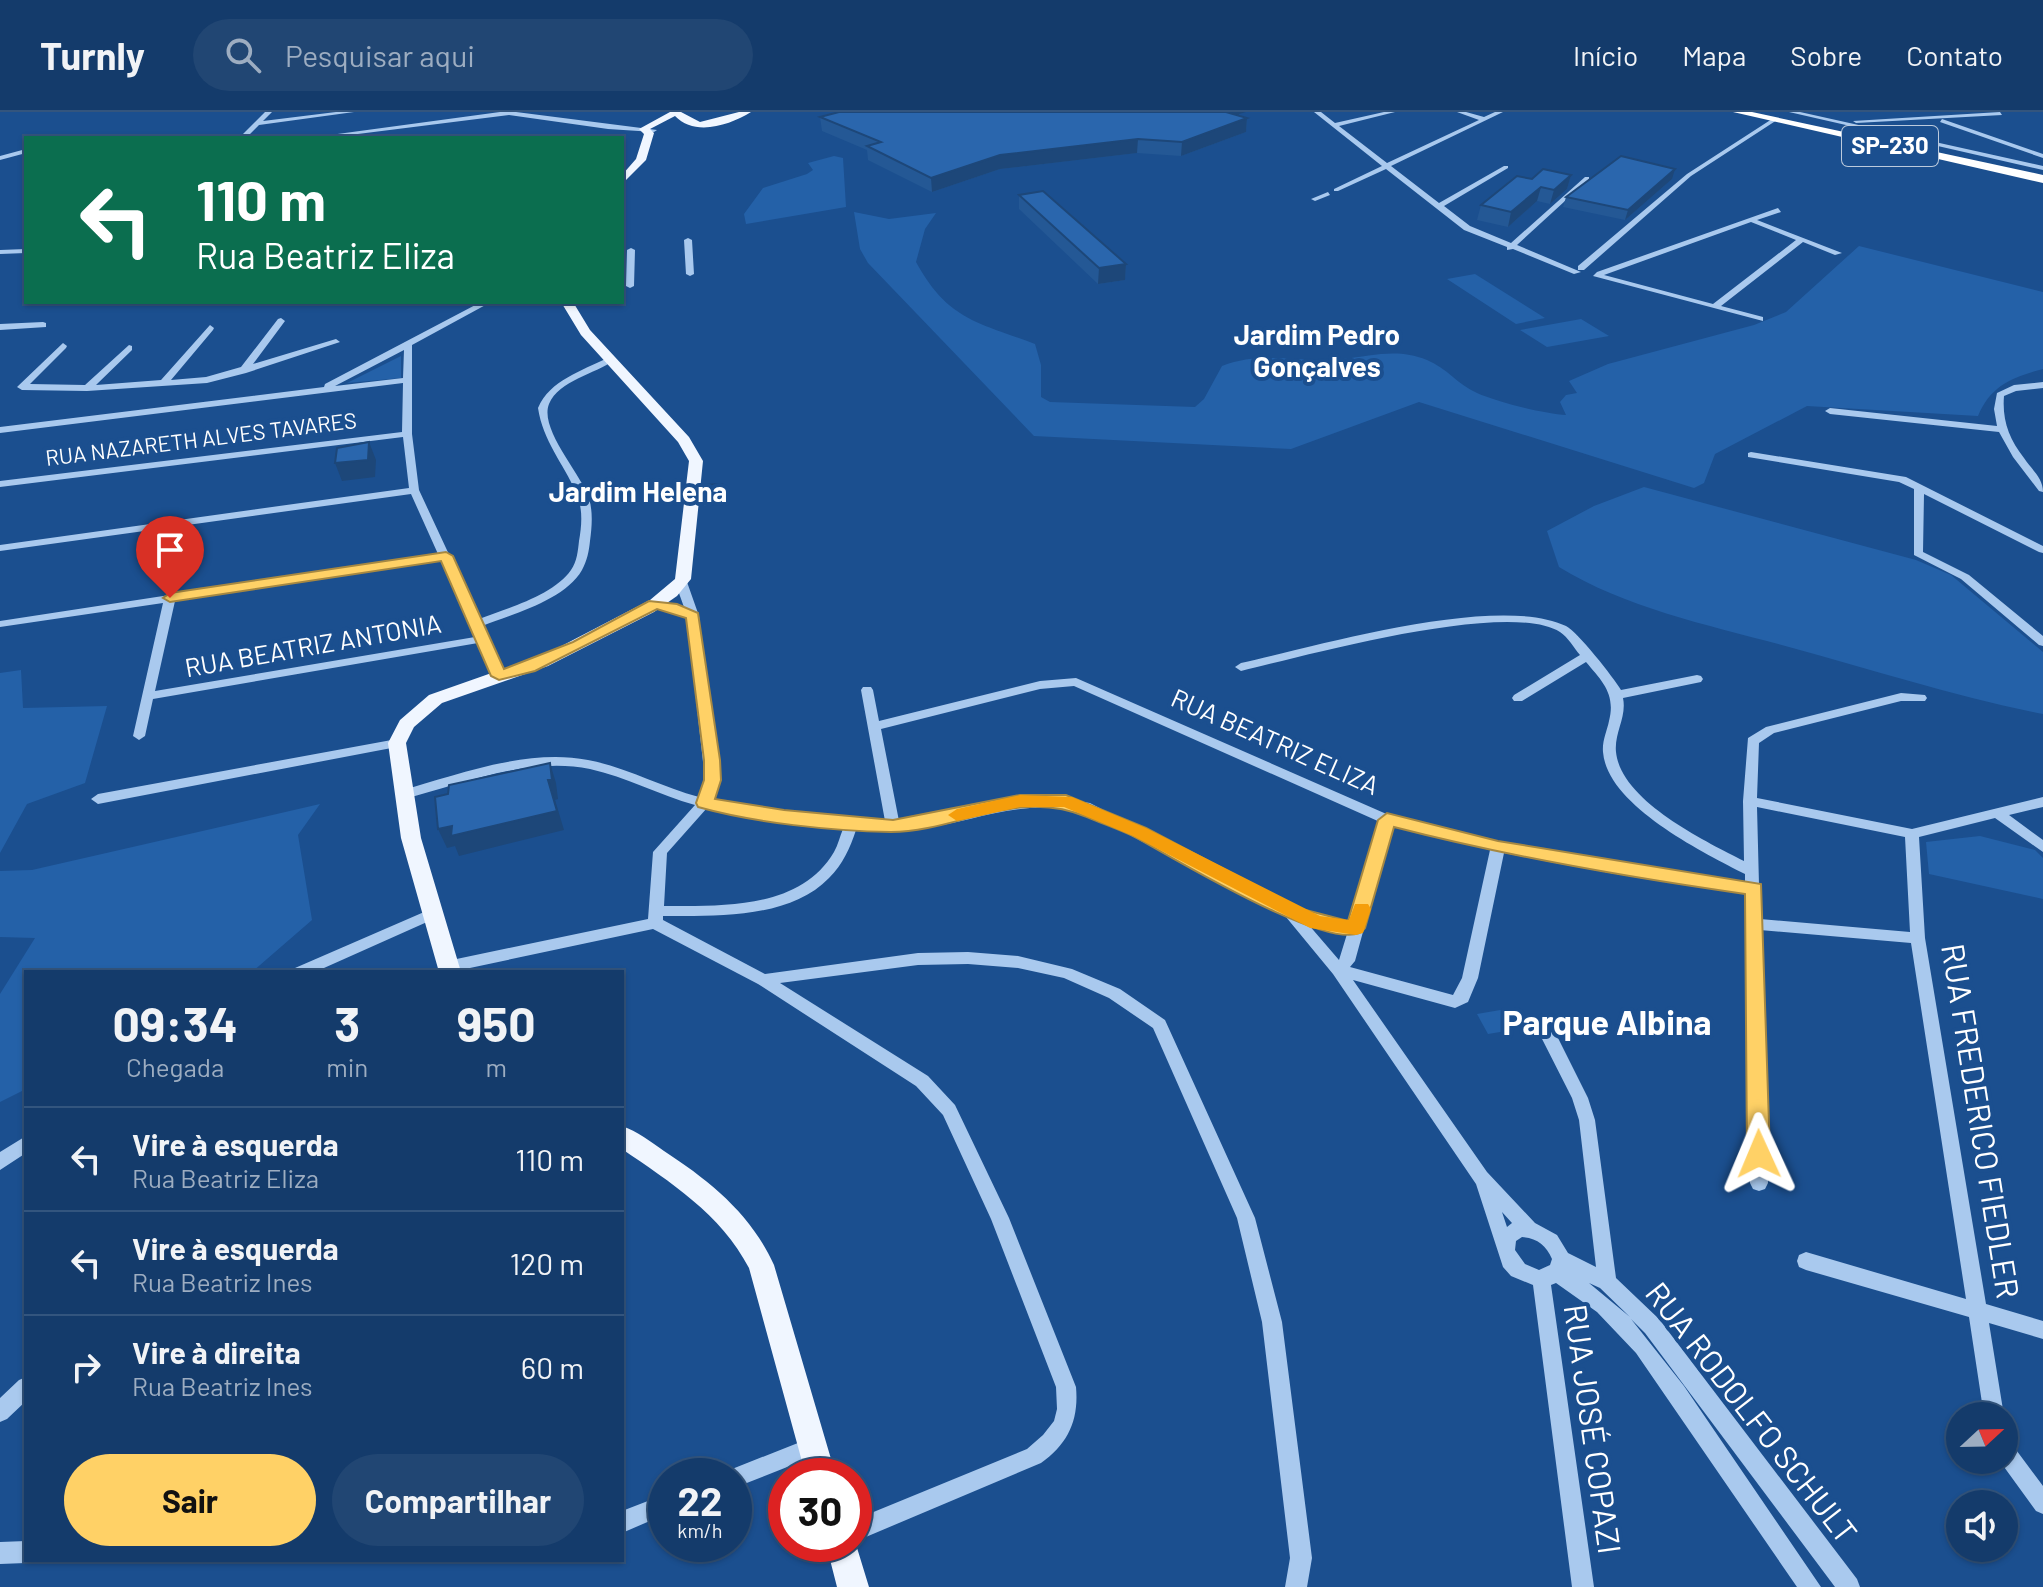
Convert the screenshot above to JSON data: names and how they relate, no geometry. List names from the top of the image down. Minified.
{"streets":{"highway":["SP-230"],"street":["RUA NAZARETH ALVES TAVARES","RUA BEATRIZ ANTONIA","RUA BEATRIZ ELIZA","RUA FREDERICO FIEDLER","RUA RODOLFO SCHULT","RUA JOSÉ COPAZI"]},"crossings":[["RUA RODOLFO SCHULT","RUA JOSÉ COPAZI"]],"districts":["Jardim Pedro Gonçalves","Jardim Helena","Parque Albina"],"north":"right","page":{"header":"Turnly","search":"Pesquisar aqui","nav":["Início","Mapa","Sobre","Contato"],"turn":["110 m","Rua Beatriz Eliza"],"eta":["09:34","Chegada","3","min","950","m"],"list":[{"name":"Vire à esquerda","note":"Rua Beatriz Eliza","value":"110 m"},{"name":"Vire à esquerda","note":"Rua Beatriz Ines","value":"120 m"},{"name":"Vire à direita","note":"Rua Beatriz Ines","value":"60 m"}],"buttons":["Sair","Compartilhar"],"speed":"22 km/h","limit":"30"}}
